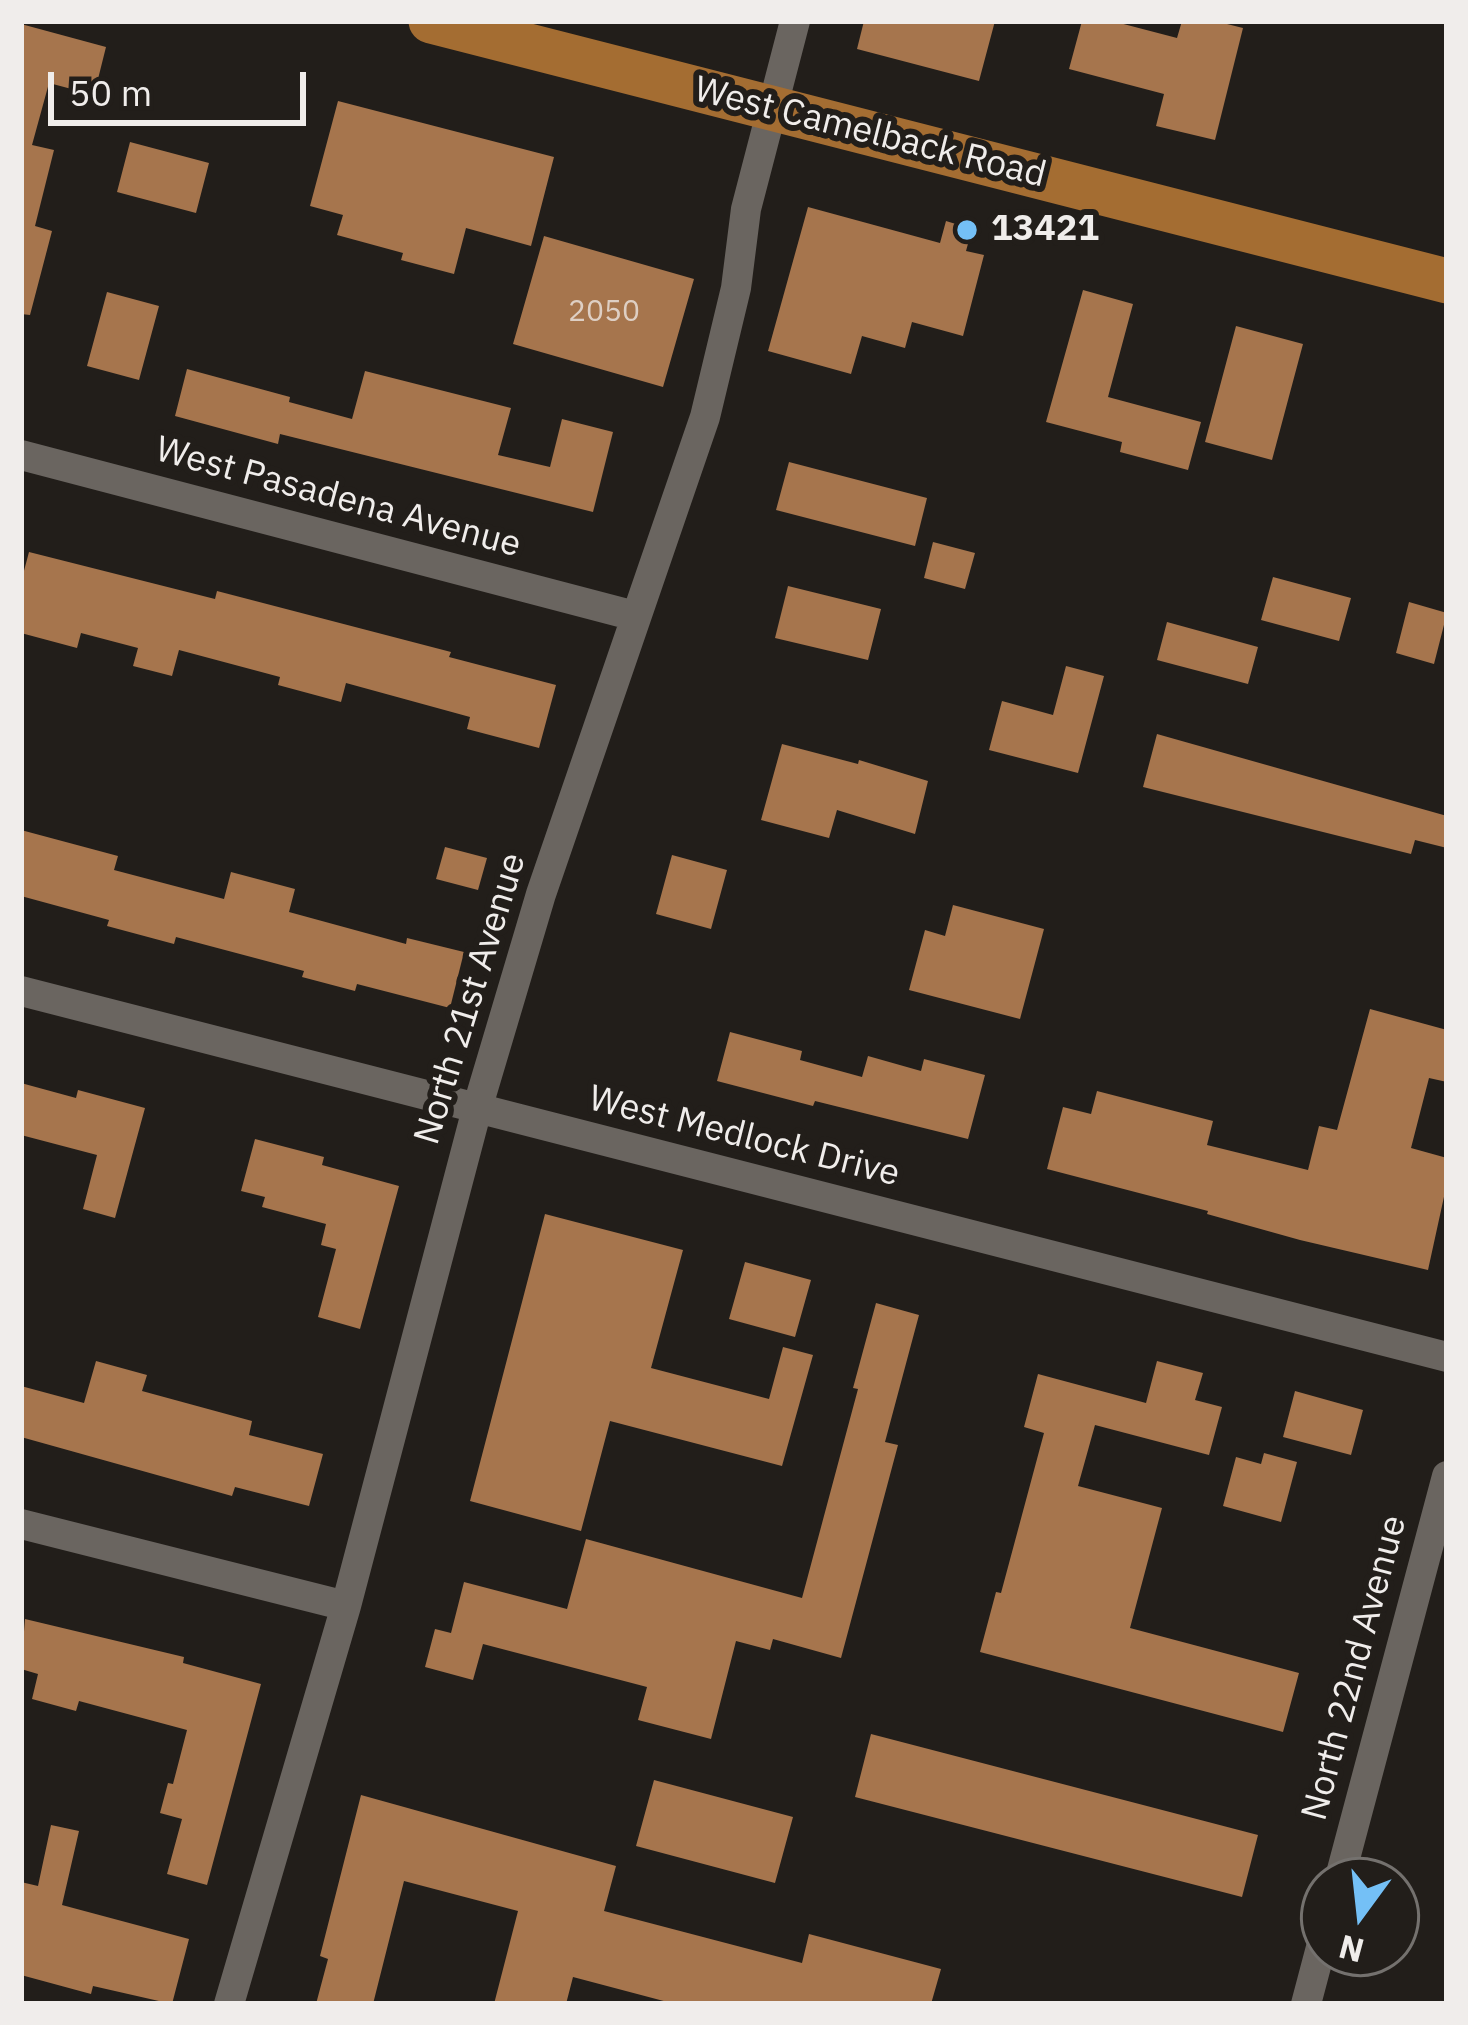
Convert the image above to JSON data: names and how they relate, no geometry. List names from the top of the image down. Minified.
{"streets":{"main road":["West Camelback Road"],"street":["West Pasadena Avenue","North 21st Avenue","West Medlock Drive","North 22nd Avenue"]},"crossings":[["West Camelback Road","North 21st Avenue"],["West Pasadena Avenue","North 21st Avenue"],["North 21st Avenue","West Medlock Drive"]],"places":["13421"],"house_numbers":["2050"],"scale_bar":"50 m","north":"bottom"}
